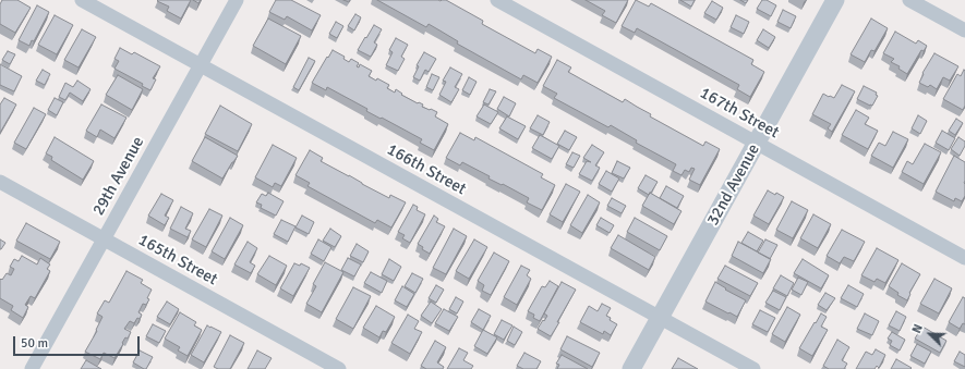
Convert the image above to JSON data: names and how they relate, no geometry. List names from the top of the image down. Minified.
{"streets":{"street":["167th Street","166th Street","29th Avenue","32nd Avenue","165th Street"]},"crossings":[["167th Street","32nd Avenue"],["166th Street","29th Avenue"],["166th Street","32nd Avenue"],["29th Avenue","165th Street"]],"scale_bar":"50 m","north":"top left"}
